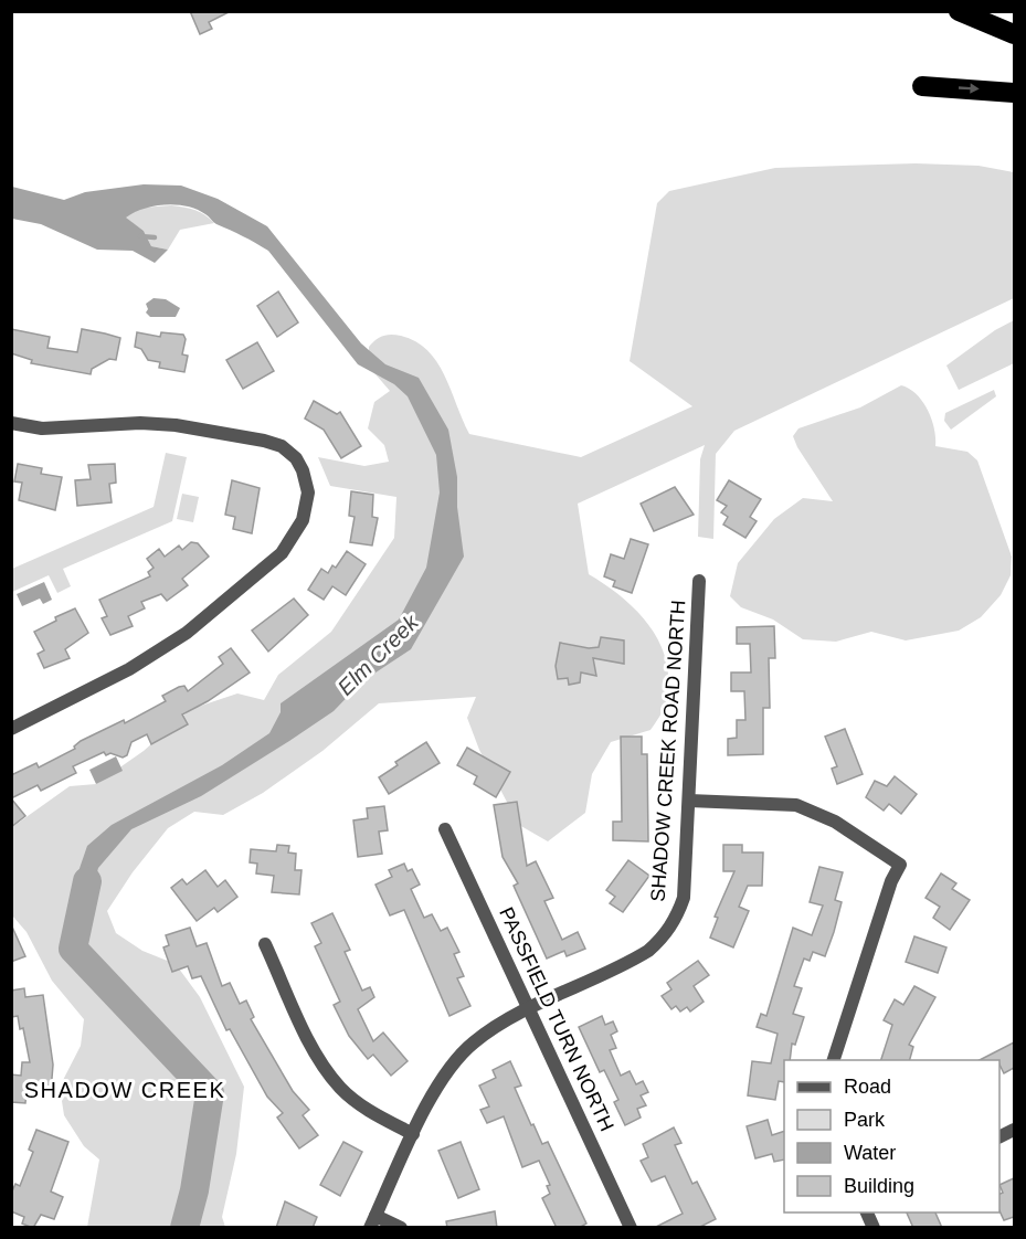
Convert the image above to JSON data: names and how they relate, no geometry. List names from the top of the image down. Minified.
{"streets":{"street":["SHADOW CREEK ROAD NORTH","PASSFIELD TURN NORTH"]},"crossings":[["SHADOW CREEK ROAD NORTH","PASSFIELD TURN NORTH"]],"districts":["SHADOW CREEK"],"water":["Elm Creek"],"legend":["Road","Park","Water","Building"]}
